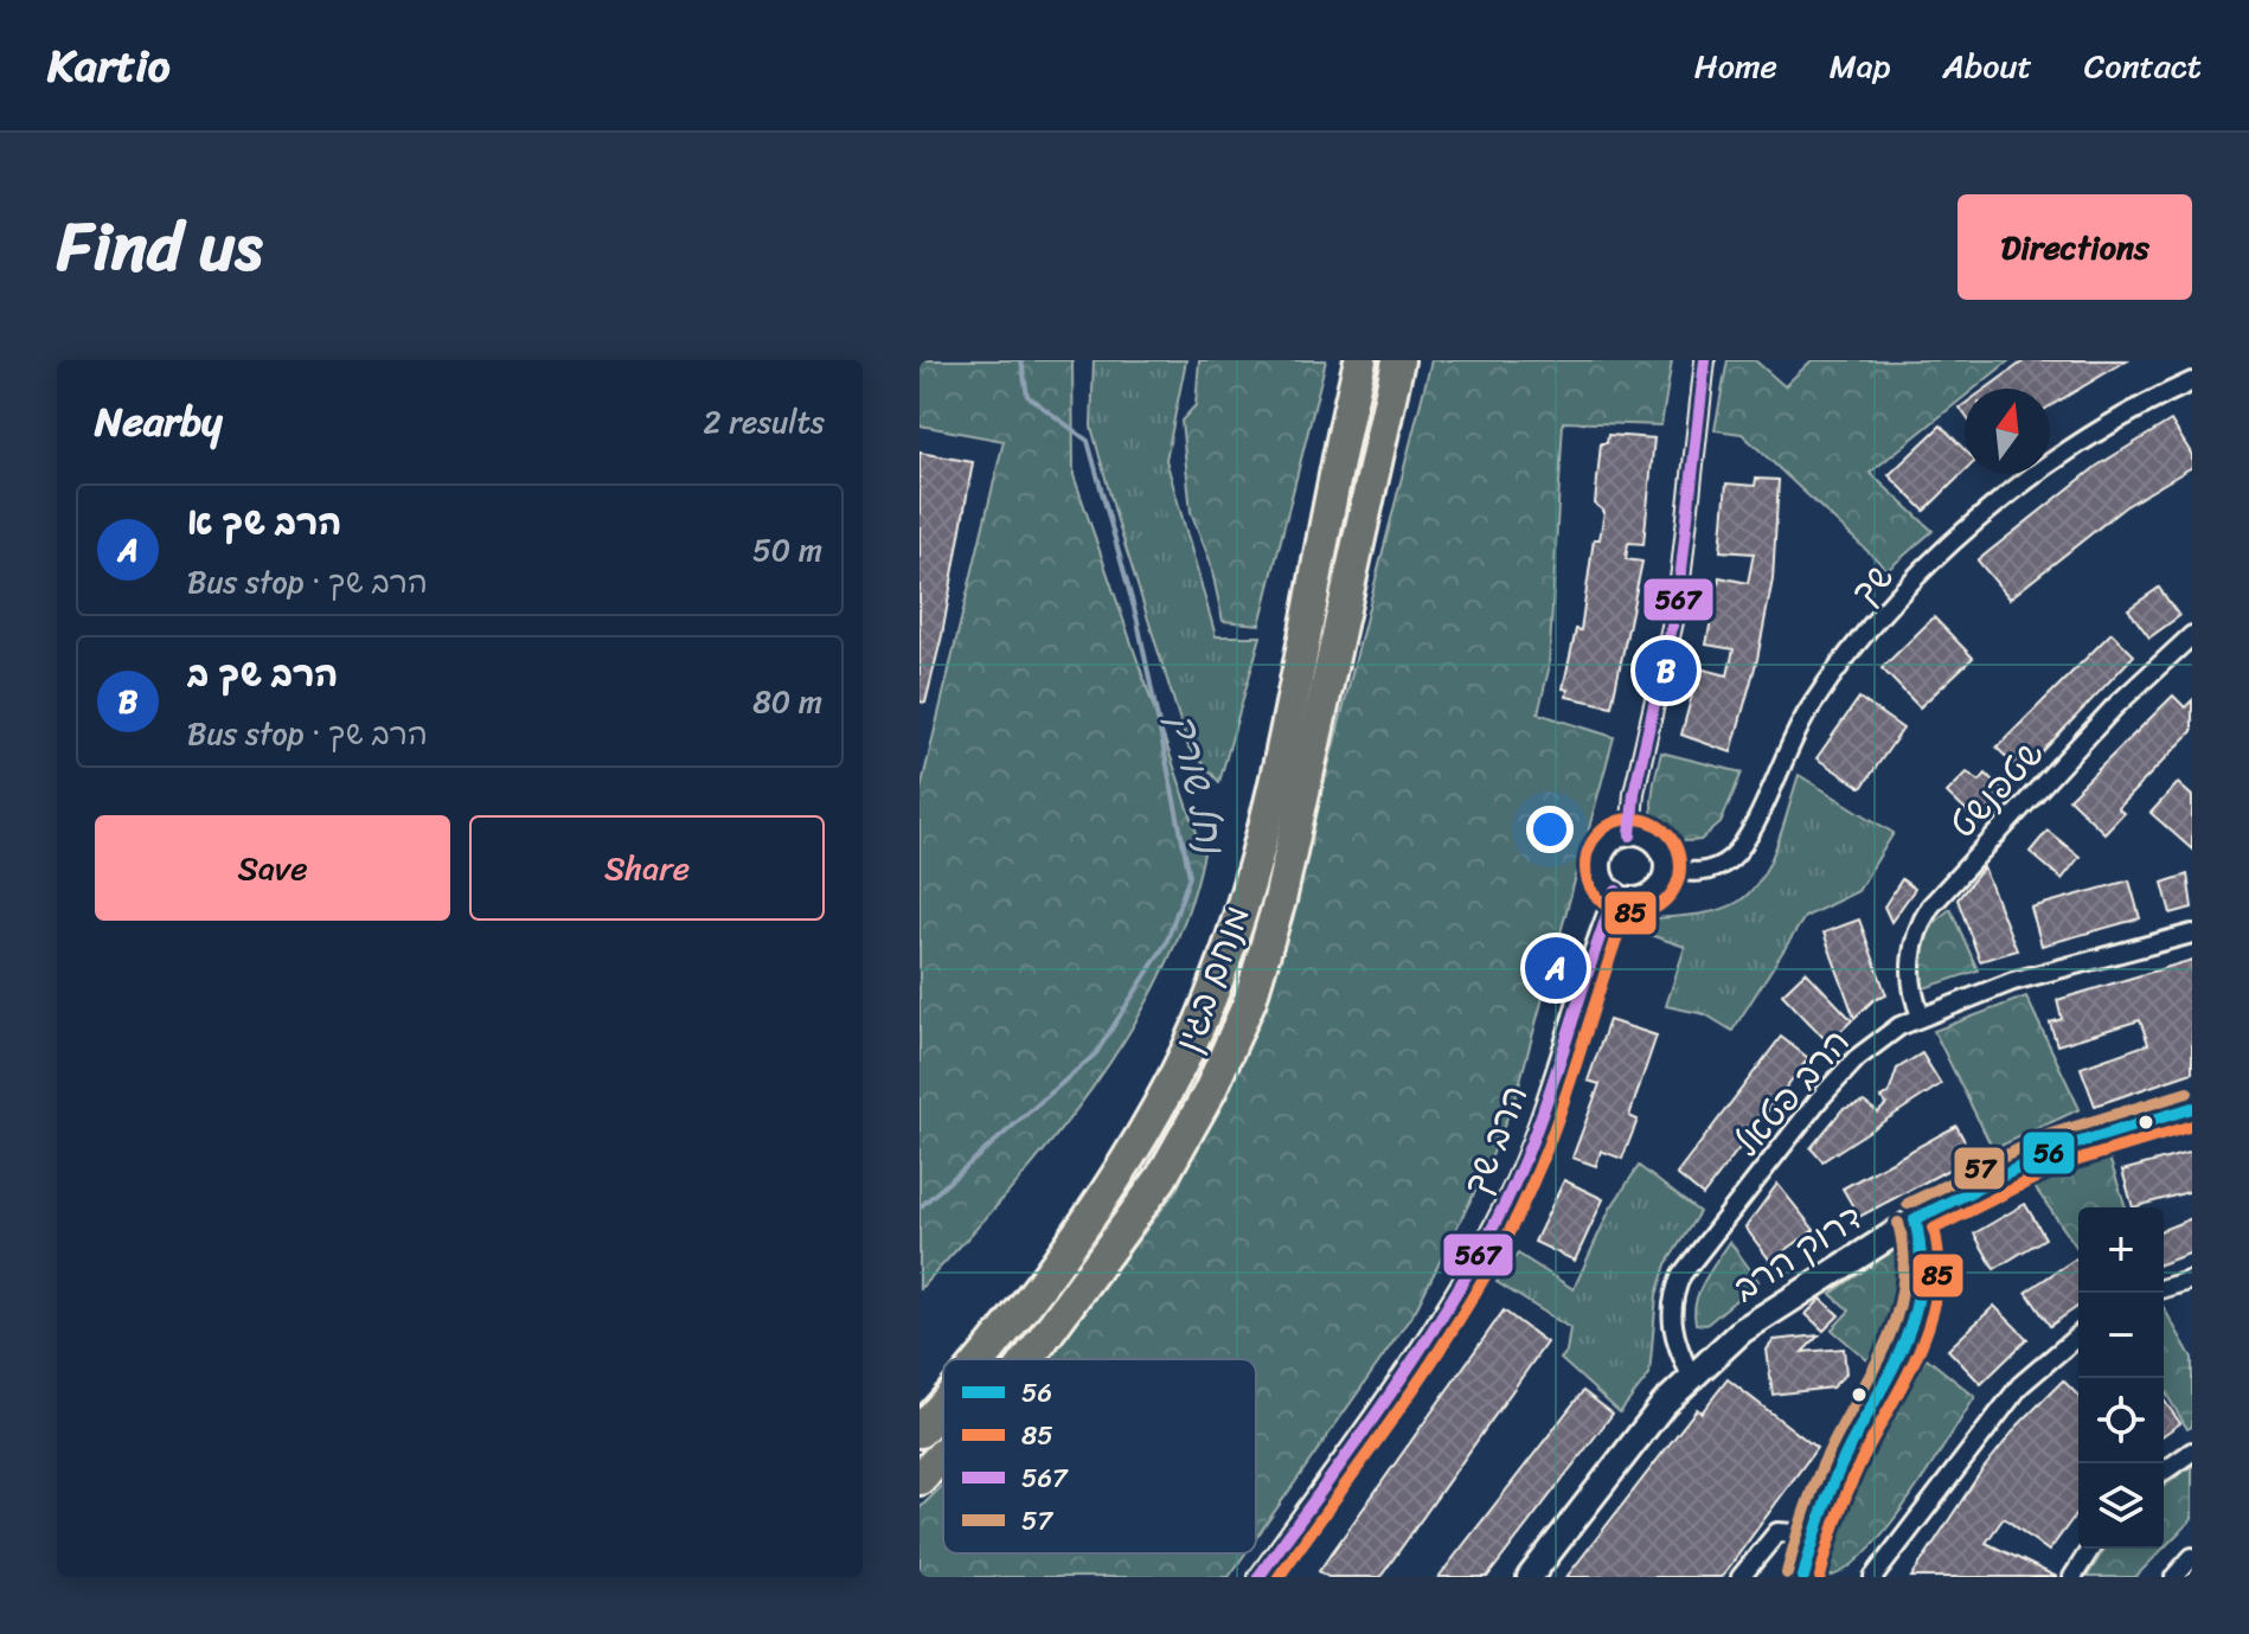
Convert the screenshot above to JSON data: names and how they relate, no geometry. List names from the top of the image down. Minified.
{"streets":{"highway":["מנחם בגין"],"street":["שך","שטפנשט","הרב פטאל","הרב שך","דרוק הרב"]},"crossings":[["שך","הרב שך"],["שטפנשט","הרב פטאל"],["הרב פטאל","דרוק הרב"]],"water":["נחל שורק"],"lines":["transit line 567","transit line 85","transit line 57","transit line 56"],"legend":["56","85","567","57"],"north":"top","page":{"header":"Kartio","nav":["Home","Map","About","Contact"],"title":"Find us","buttons":["Directions",["Save","Share"]],"heading":["Nearby","2 results"],"list":[{"mark":"A","name":"הרב שך א","note":"Bus stop · הרב שך","value":"50 m"},{"mark":"B","name":"הרב שך ב","note":"Bus stop · הרב שך","value":"80 m"}],"pins":["B","A"],"map_buttons":["+","−"]}}
